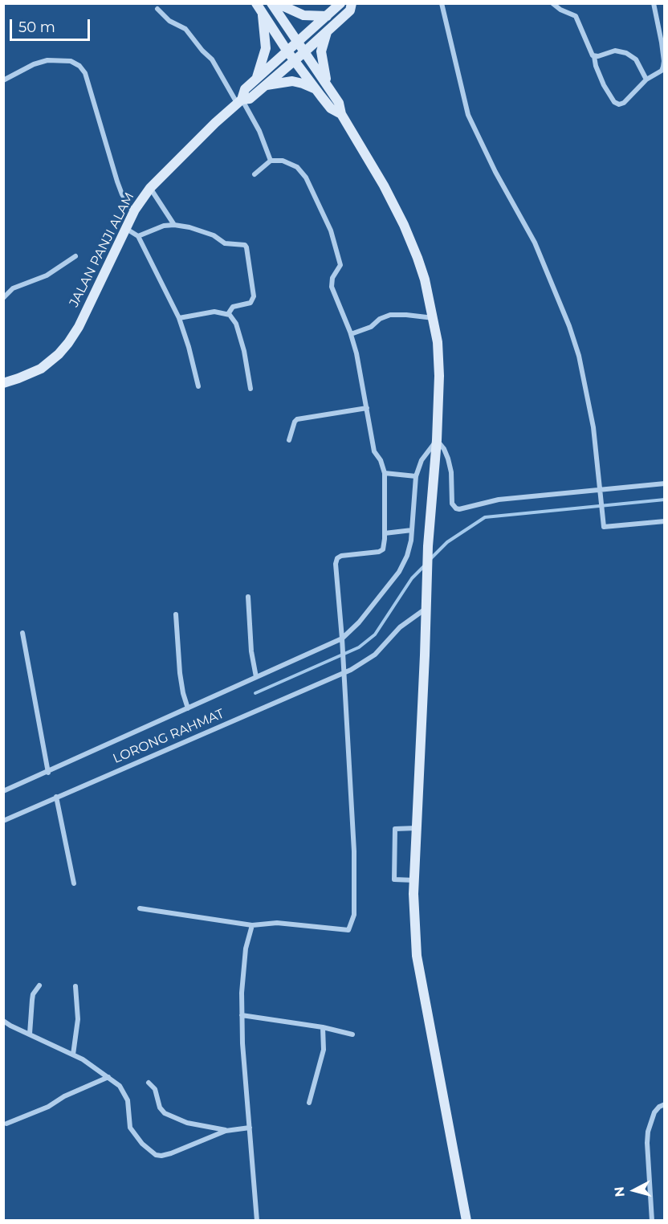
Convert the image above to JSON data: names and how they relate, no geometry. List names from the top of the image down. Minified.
{"streets":{"street":["JALAN PANJI ALAM","LORONG RAHMAT"]},"scale_bar":"50 m","north":"left"}
